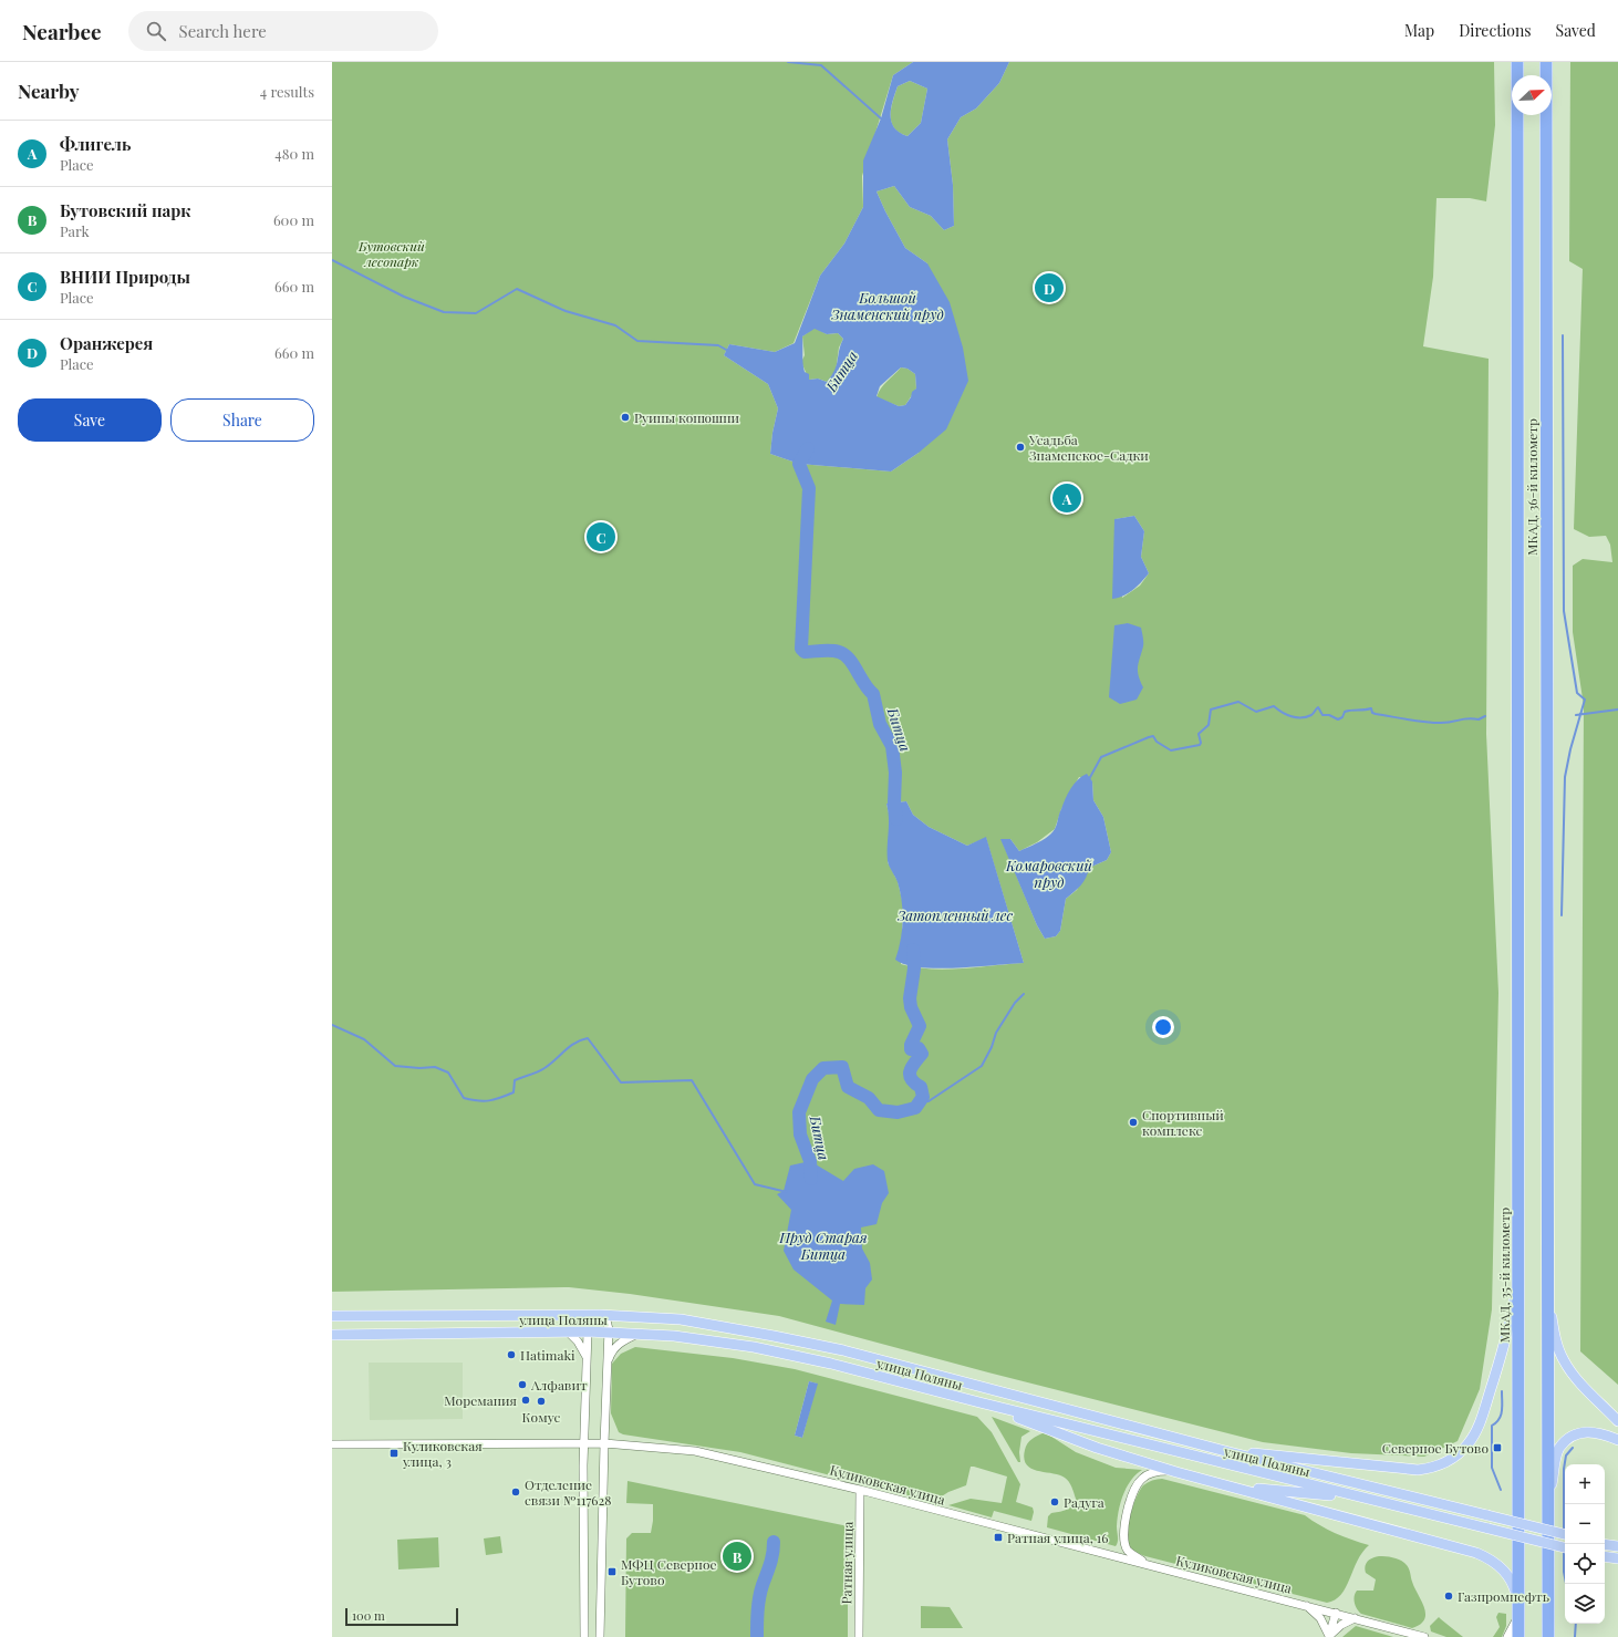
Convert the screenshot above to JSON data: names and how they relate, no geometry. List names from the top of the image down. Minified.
{"streets":{"highway":["МКАД, 36-й километр","МКАД, 35-й километр"],"main road":["улица Поляны"],"street":["Куликовская улица","Ратная улица"]},"crossings":[["МКАД, 36-й километр","МКАД, 35-й километр"],["Куликовская улица","Ратная улица"]],"water":["Большой Знаменский пруд","Битца","Комаровский пруд","Затопленный лес","Пруд Старая Битца"],"parks":["Бутовский лесопарк"],"places":{"other":["Руины конюшни","Усадьба Знаменское-Садки","Спортивный комплекс","Hatimaki","Алфавит","Моремания","Комус","Отделение связи №117628","Радуга","Газпромнефть"],"transit":["Северное Бутово","Куликовская улица, 3","Ратная улица, 16","МФЦ Северное Бутово"]},"scale_bar":"100 m","north":"top right","page":{"header":"Nearbee","search":"Search here","nav":["Map","Directions","Saved"],"heading":["Nearby","4 results"],"list":[{"mark":"A","name":"Флигель","note":"Place","value":"480 m"},{"mark":"B","name":"Бутовский парк","note":"Park","value":"600 m"},{"mark":"C","name":"ВНИИ Природы","note":"Place","value":"660 m"},{"mark":"D","name":"Оранжерея","note":"Place","value":"660 m"}],"pins":["D","A","C","B"],"buttons":["Save","Share"],"map_buttons":["+","−"],"scale":"100 m"}}
